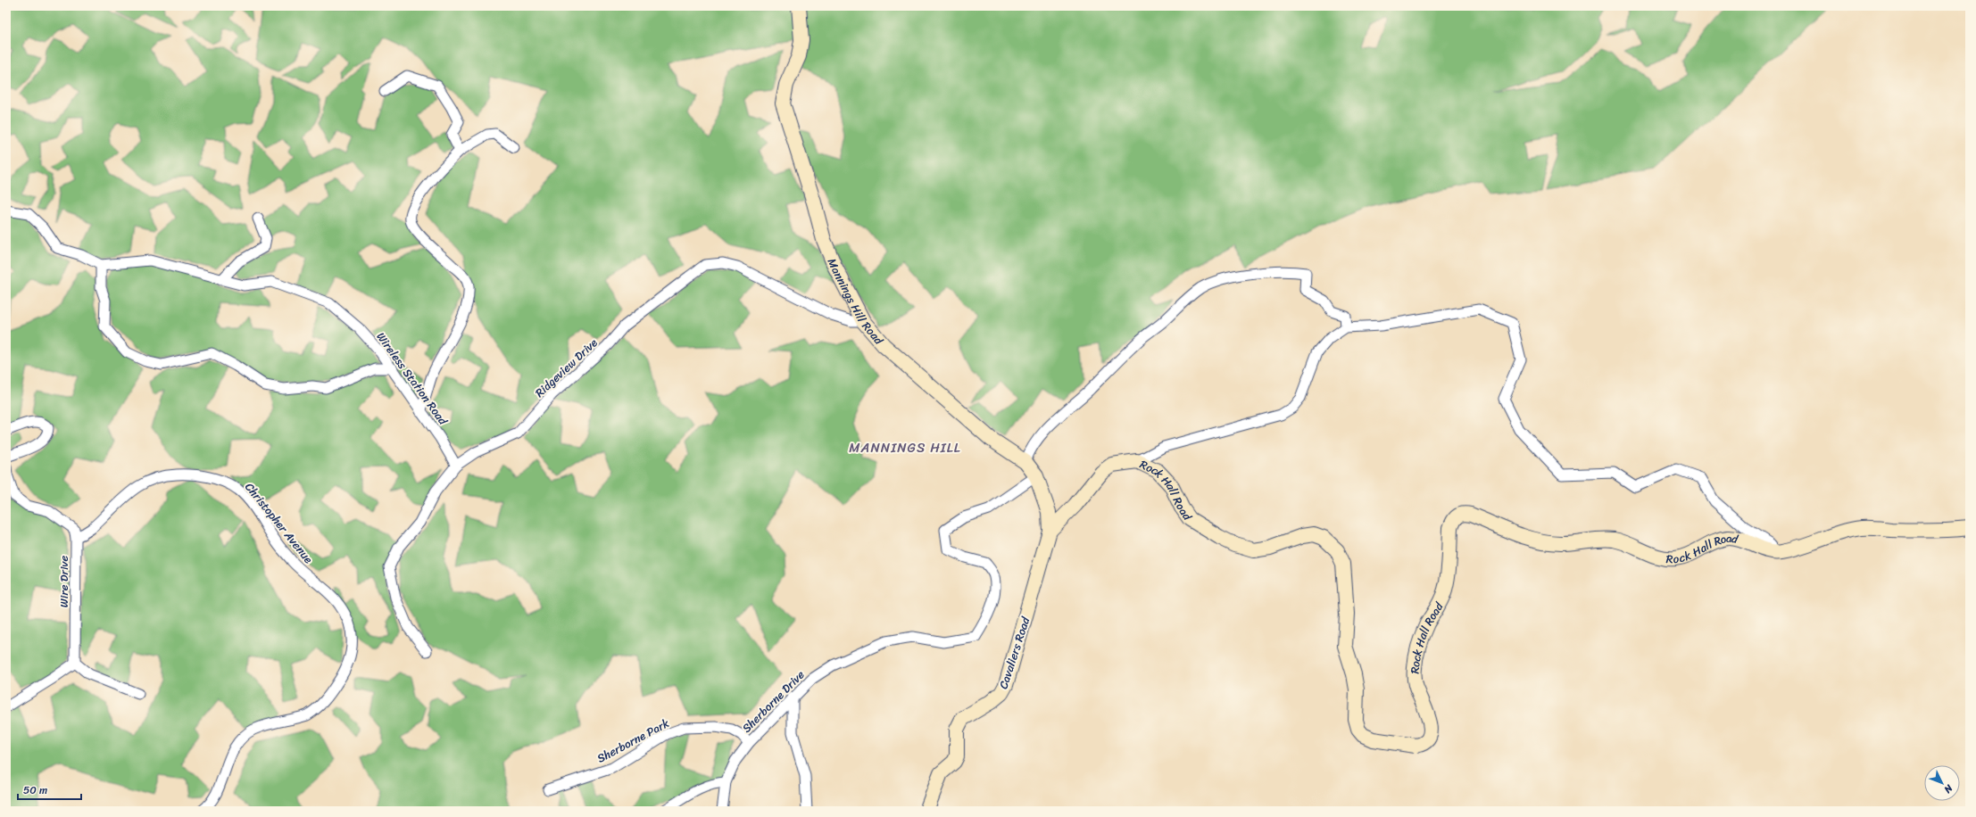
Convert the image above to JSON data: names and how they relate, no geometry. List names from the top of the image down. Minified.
{"streets":{"street":["Mannings Hill Road","Ridgeview Drive","Wireless Station Road","Rock Hall Road","Christopher Avenue","Wire Drive","Cavaliers Road","Sherborne Drive","Sherborne Park"]},"crossings":[["Mannings Hill Road","Ridgeview Drive"],["Mannings Hill Road","Rock Hall Road"],["Mannings Hill Road","Cavaliers Road"],["Mannings Hill Road","Sherborne Drive"],["Ridgeview Drive","Wireless Station Road"],["Rock Hall Road","Cavaliers Road"],["Christopher Avenue","Wire Drive"],["Sherborne Drive","Sherborne Park"]],"districts":["MANNINGS HILL"],"scale_bar":"50 m","north":"bottom right"}
